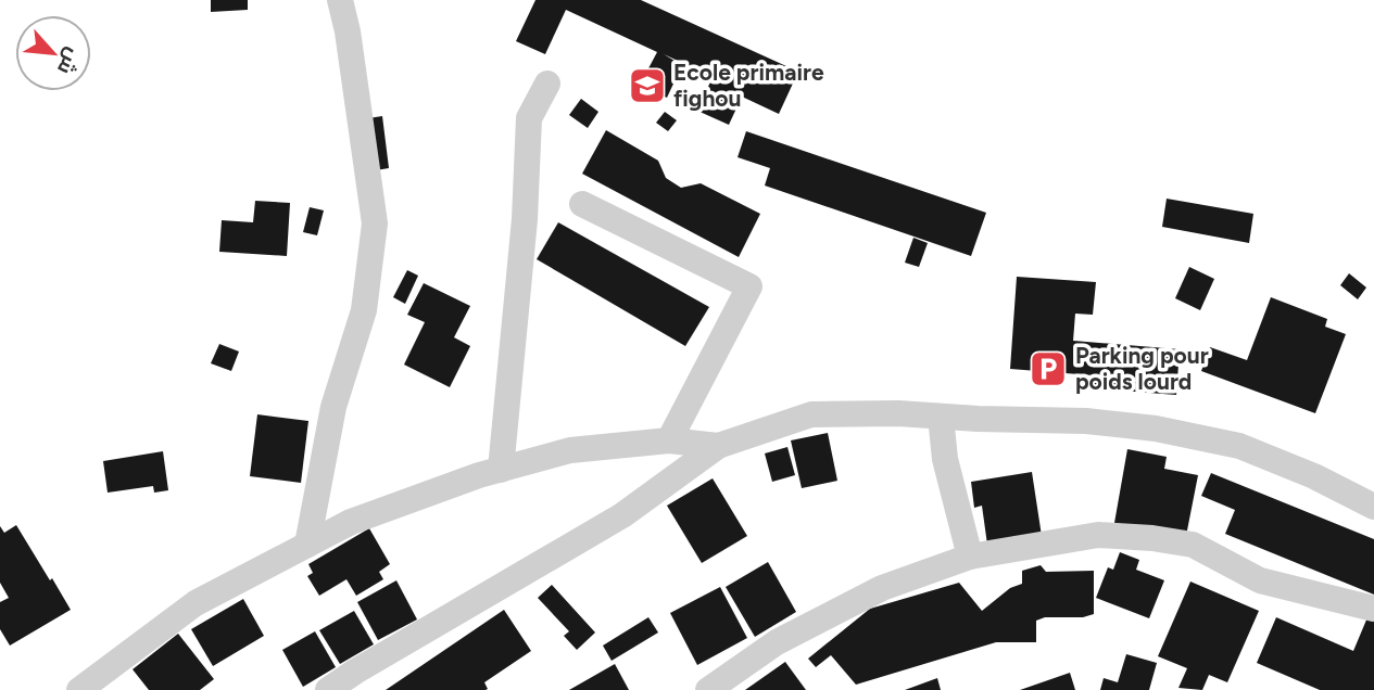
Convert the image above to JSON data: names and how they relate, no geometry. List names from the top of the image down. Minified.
{"places":{"school or university":["Ecole primaire fighou"],"parking":["Parking pour poids lourd"]},"north":"bottom right"}
